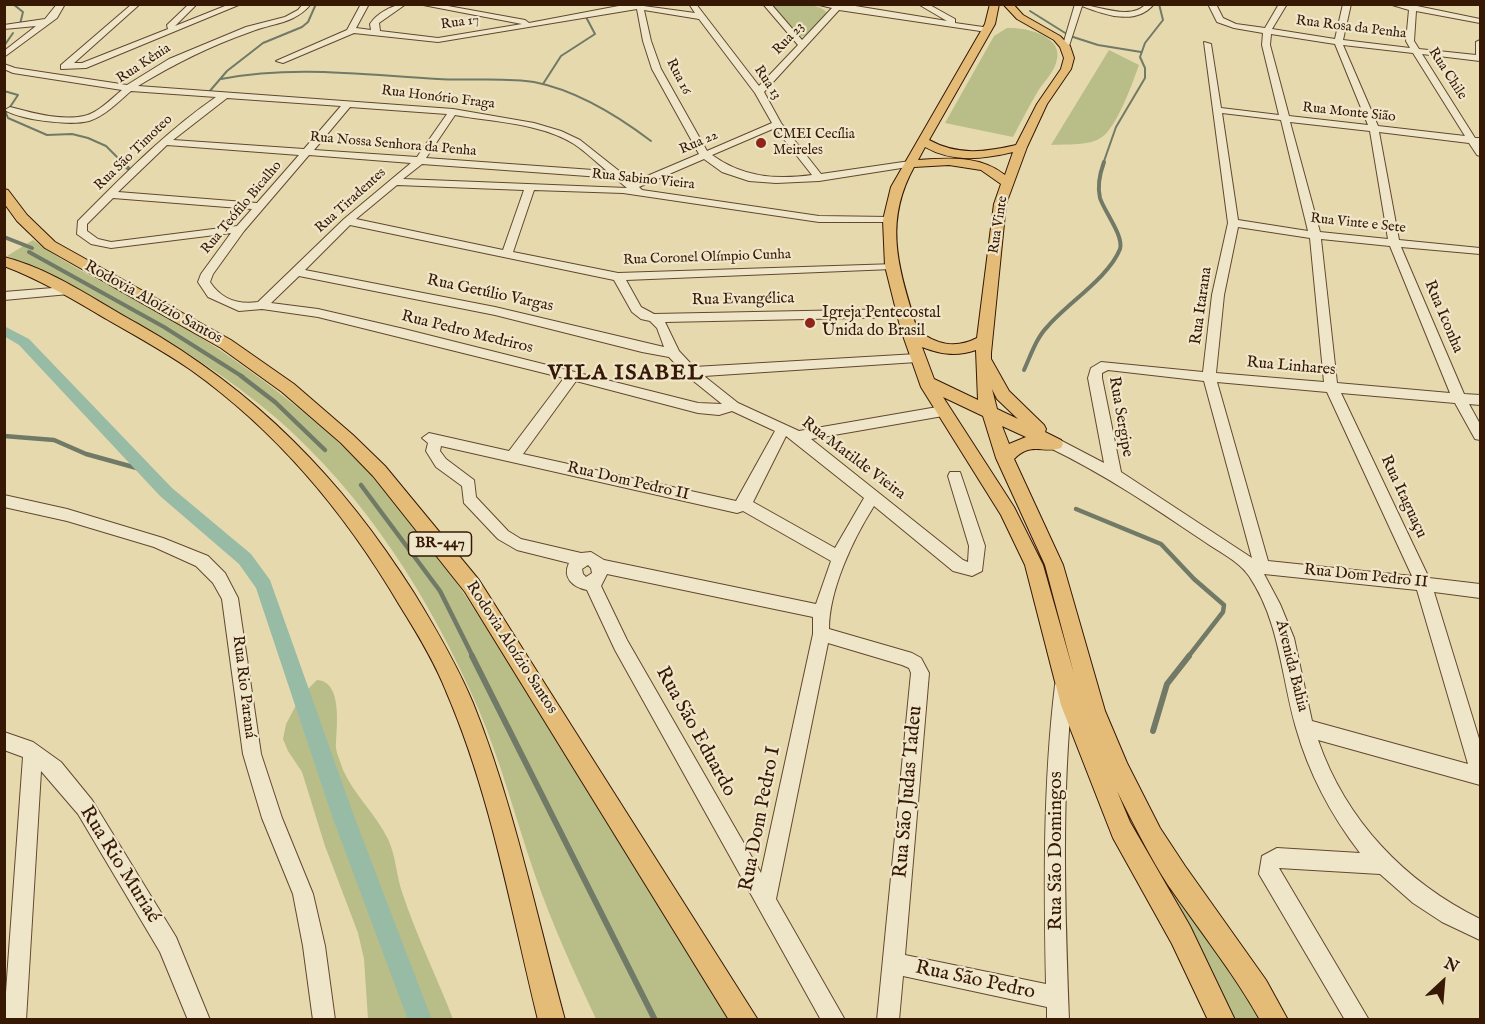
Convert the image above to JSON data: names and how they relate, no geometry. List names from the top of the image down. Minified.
{"streets":{"main road":["Rua Vinte","Rodovia Aloízio Santos","BR-447"],"street":["Rua 17","Rua Rosa da Penha","Rua 23","Rua Kênia","Rua Chile","Rua 16","Rua 13","Rua Honório Fraga","Rua Monte Sião","Rua 22","Rua Nossa Senhora da Penha","Rua São Timoteo","Rua Sabino Vieira","Rua Tiradentes","Rua Teófilo Bicalho","Rua Vinte e Sete","Rua Coronel Olímpio Cunha","Rua Getúlio Vargas","Rua Evangélica","Rua Itarana","Rua Iconha","Rua Pedro Medriros","Rua Linhares","Rua Sergipe","Rua Matilde Vieira","Rua Dom Pedro II","Rua Itaguaçu","Avenida Bahia","Rua Rio Paraná","Rua São Eduardo","Rua São Judas Tadeu","Rua Dom Pedro I","Rua São Domingos","Rua Rio Muriaé","Rua São Pedro"]},"crossings":[["Rua 17","Rua 16"],["Rua Rosa da Penha","Rua Chile"],["Rua Rosa da Penha","Rua Itaguaçu"],["Rua 23","Rua 13"],["Rua Kênia","Rua Honório Fraga"],["Rua Chile","Rua Monte Sião"],["Rua 16","Rua 22"],["Rua 13","Rua 22"],["Rua Honório Fraga","Rua 22"],["Rua Honório Fraga","Rua Nossa Senhora da Penha"],["Rua Honório Fraga","Rua São Timoteo"],["Rua Honório Fraga","Rua Sabino Vieira"],["Rua Honório Fraga","Rua Tiradentes"],["Rua Honório Fraga","Rua Teófilo Bicalho"],["Rua Monte Sião","Rua Itarana"],["Rua Monte Sião","Rua Itaguaçu"],["Rua 22","Rua Sabino Vieira"],["Rua Nossa Senhora da Penha","Rua São Timoteo"],["Rua Nossa Senhora da Penha","Rua Tiradentes"],["Rua Nossa Senhora da Penha","Rua Teófilo Bicalho"],["Rua São Timoteo","Rua Teófilo Bicalho"],["Rua Sabino Vieira","Rua Tiradentes"],["Rua Tiradentes","Rua Teófilo Bicalho"],["Rua Tiradentes","Rua Coronel Olímpio Cunha"],["Rua Tiradentes","Rua Getúlio Vargas"],["Rua Tiradentes","Rua Pedro Medriros"],["Rua Teófilo Bicalho","Rua Pedro Medriros"],["Rua Vinte e Sete","Rua Itarana"],["Rua Vinte e Sete","Rua Iconha"],["Rua Vinte e Sete","Rua Itaguaçu"],["Rua Coronel Olímpio Cunha","Rua Matilde Vieira"],["Rua Getúlio Vargas","Rua Matilde Vieira"],["Rua Evangélica","Rua Matilde Vieira"],["Rua Itarana","Rua Linhares"],["Rua Itarana","Rua Dom Pedro II"],["Rua Itarana","Avenida Bahia"],["Rua Iconha","Rua Linhares"],["Rua Pedro Medriros","Rua Matilde Vieira"],["Rua Linhares","Rua Sergipe"],["Rua Linhares","Rua Itaguaçu"],["Rua Sergipe","Avenida Bahia"],["Rua Matilde Vieira","Rua Dom Pedro I"],["Rua Dom Pedro II","Rua Itaguaçu"],["Rua Dom Pedro II","Avenida Bahia"],["Rua Dom Pedro II","Rua São Eduardo"],["Rua São Eduardo","Rua Dom Pedro I"],["Rua São Judas Tadeu","Rua Dom Pedro I"],["Rua São Judas Tadeu","Rua São Pedro"],["Rua São Domingos","Rua São Pedro"]],"districts":["VILA ISABEL"],"places":["CMEI Cecília Meireles","Igreja Pentecostal Unida do Brasil"],"north":"top right"}
